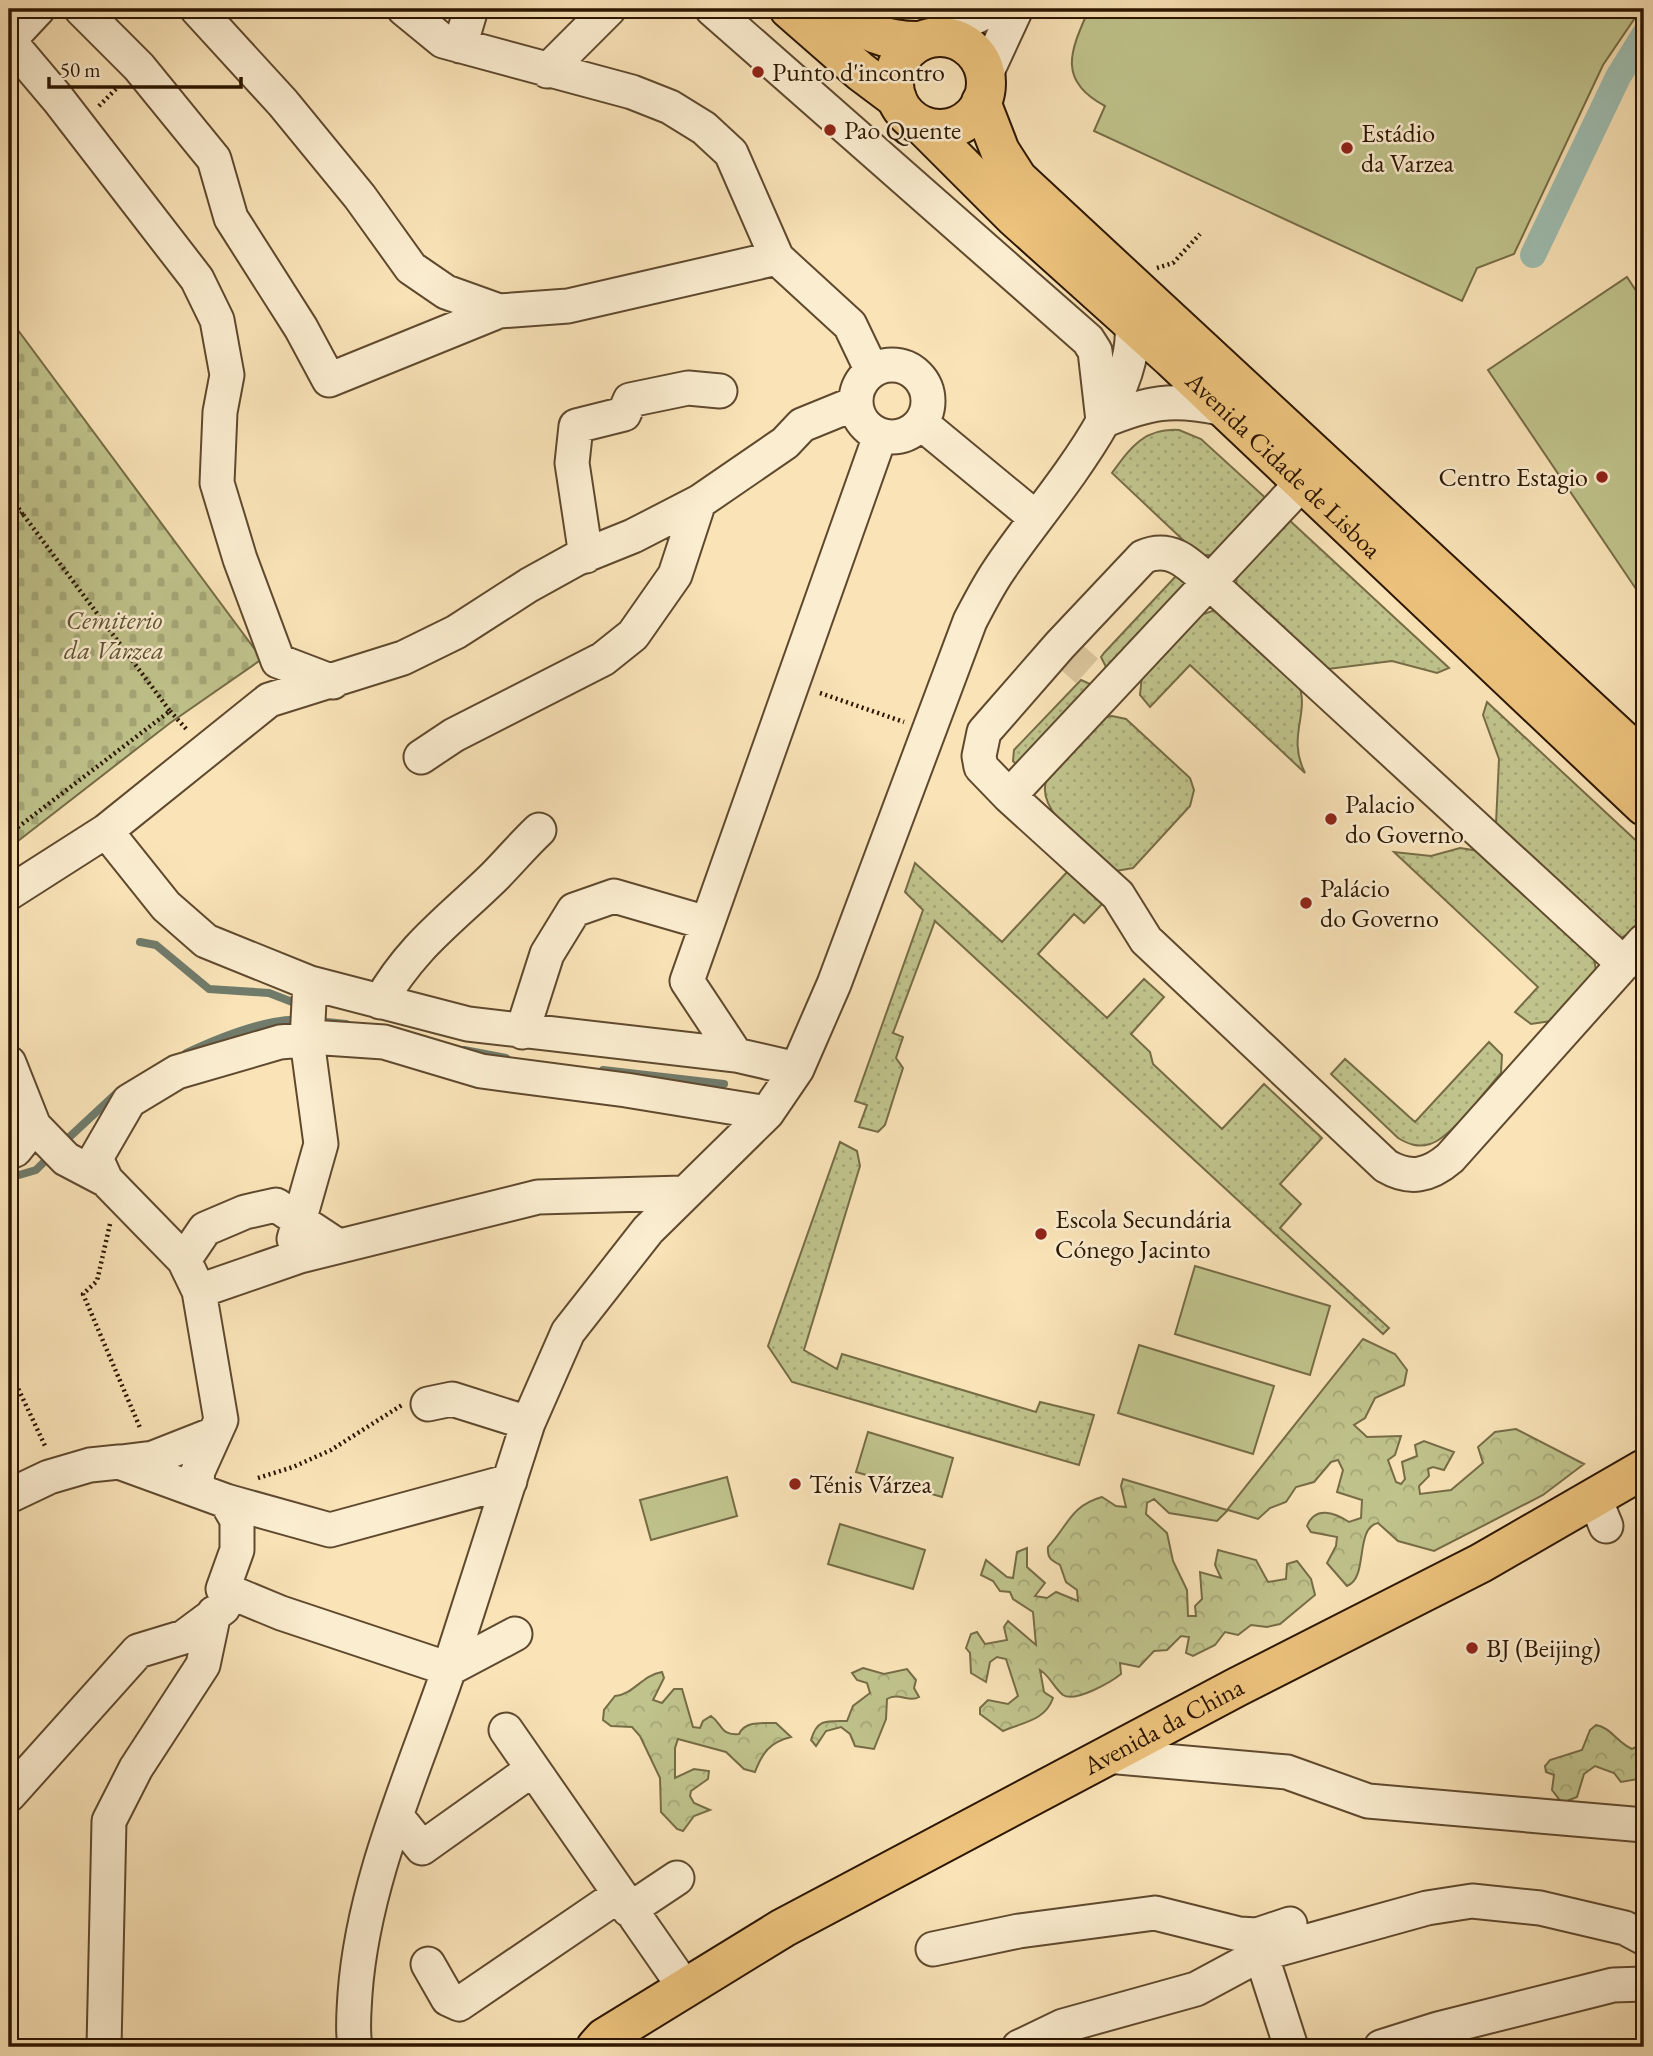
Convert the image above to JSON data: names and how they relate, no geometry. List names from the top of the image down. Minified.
{"streets":{"main road":["Avenida Cidade de Lisboa","Avenida da China"]},"parks":["Cemiterio da Varzea"],"places":["Punto d'incontro","Pao Quente","Estádio da Varzea","Centro Estagio","Palacio do Governo","Palácio do Governo","Escola Secundária Cónego Jacinto","Ténis Várzea","BJ (Beijing)"],"scale_bar":"50 m"}
